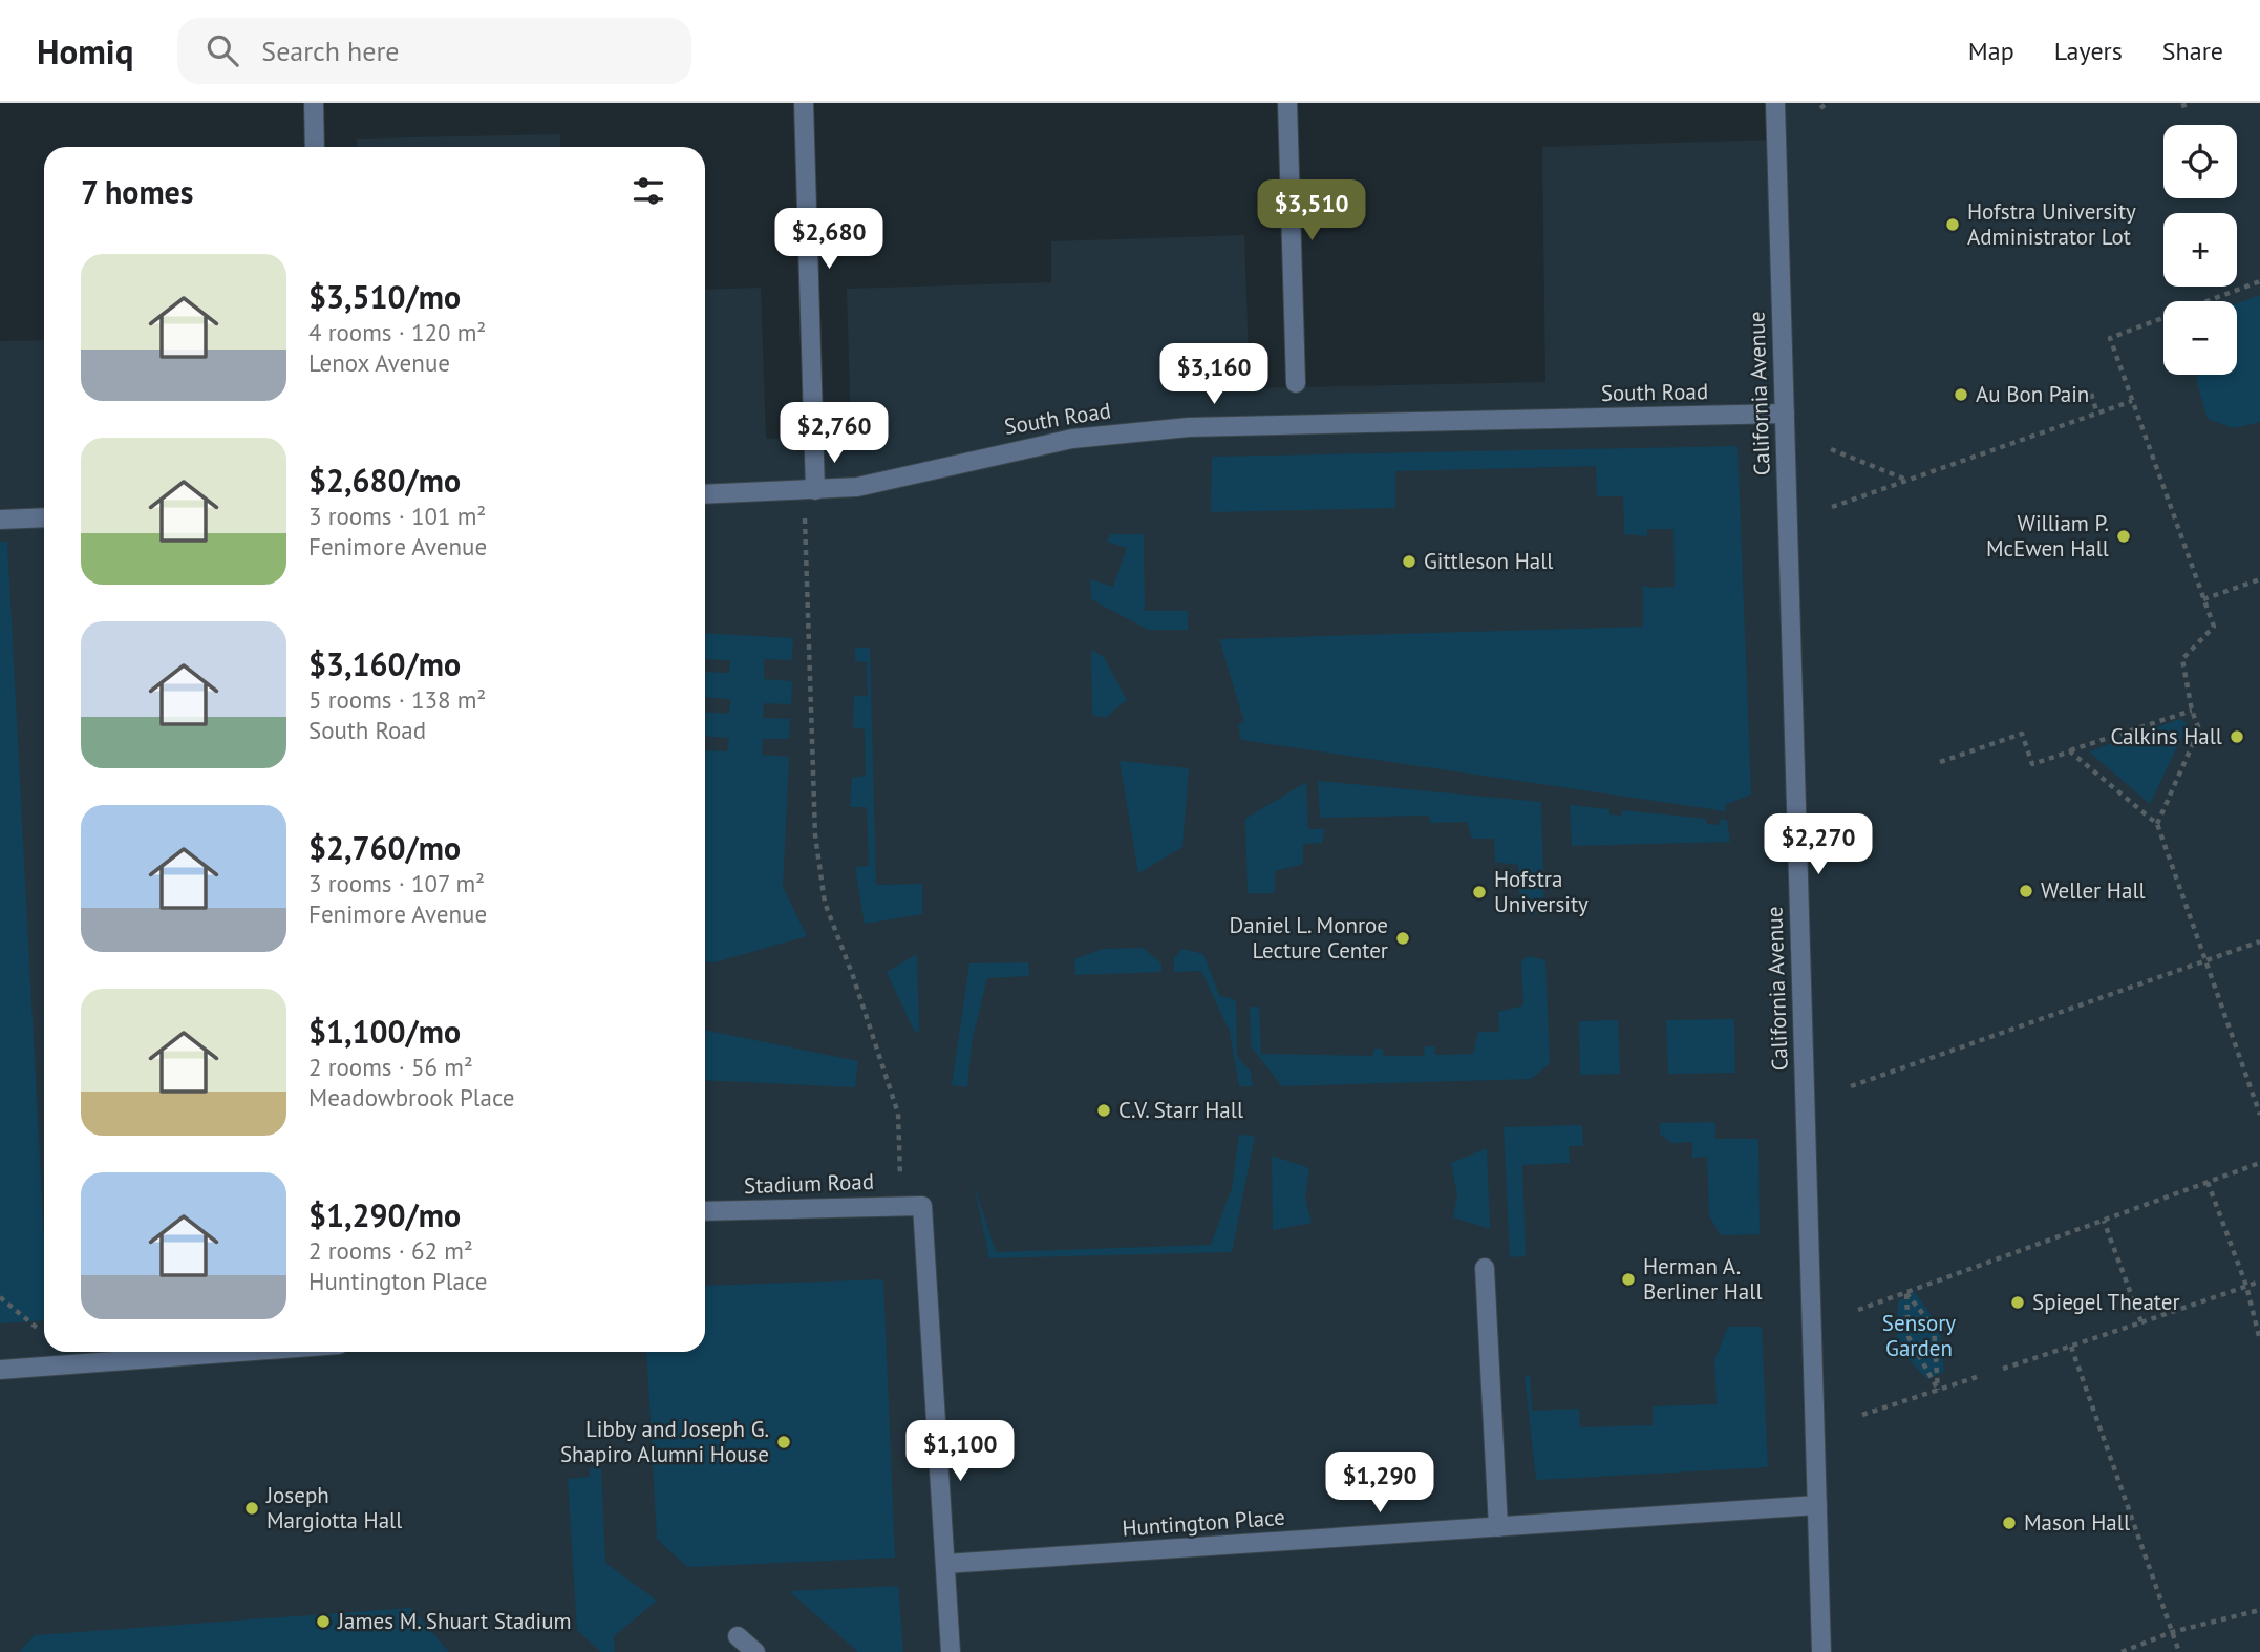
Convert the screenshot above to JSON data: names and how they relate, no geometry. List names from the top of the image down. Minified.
{"streets":{"street":["South Road","California Avenue","Stadium Road","Huntington Place"]},"crossings":[["South Road","California Avenue"],["California Avenue","Huntington Place"],["Stadium Road","Huntington Place"]],"parks":["Sensory Garden"],"places":["Hofstra University Administrator Lot","Au Bon Pain","William P. McEwen Hall","Gittleson Hall","Calkins Hall","Weller Hall","Hofstra University","Daniel L. Monroe Lecture Center","C.V. Starr Hall","Herman A. Berliner Hall","Spiegel Theater","Libby and Joseph G. Shapiro Alumni House","Joseph Margiotta Hall","Mason Hall","James M. Shuart Stadium"],"page":{"header":"Homiq","search":"Search here","nav":["Map","Layers","Share"],"map_buttons":["+","−"],"heading":"7 homes","price":["$3,510","$2,680","$3,160","$2,760","$2,270","$1,100","$1,290"],"list":[{"name":"$3,510/mo","note":"4 rooms · 120 m² · Lenox Avenue"},{"name":"$2,680/mo","note":"3 rooms · 101 m² · Fenimore Avenue"},{"name":"$3,160/mo","note":"5 rooms · 138 m² · South Road"},{"name":"$2,760/mo","note":"3 rooms · 107 m² · Fenimore Avenue"},{"name":"$1,100/mo","note":"2 rooms · 56 m² · Meadowbrook Place"},{"name":"$1,290/mo","note":"2 rooms · 62 m² · Huntington Place"}]}}
